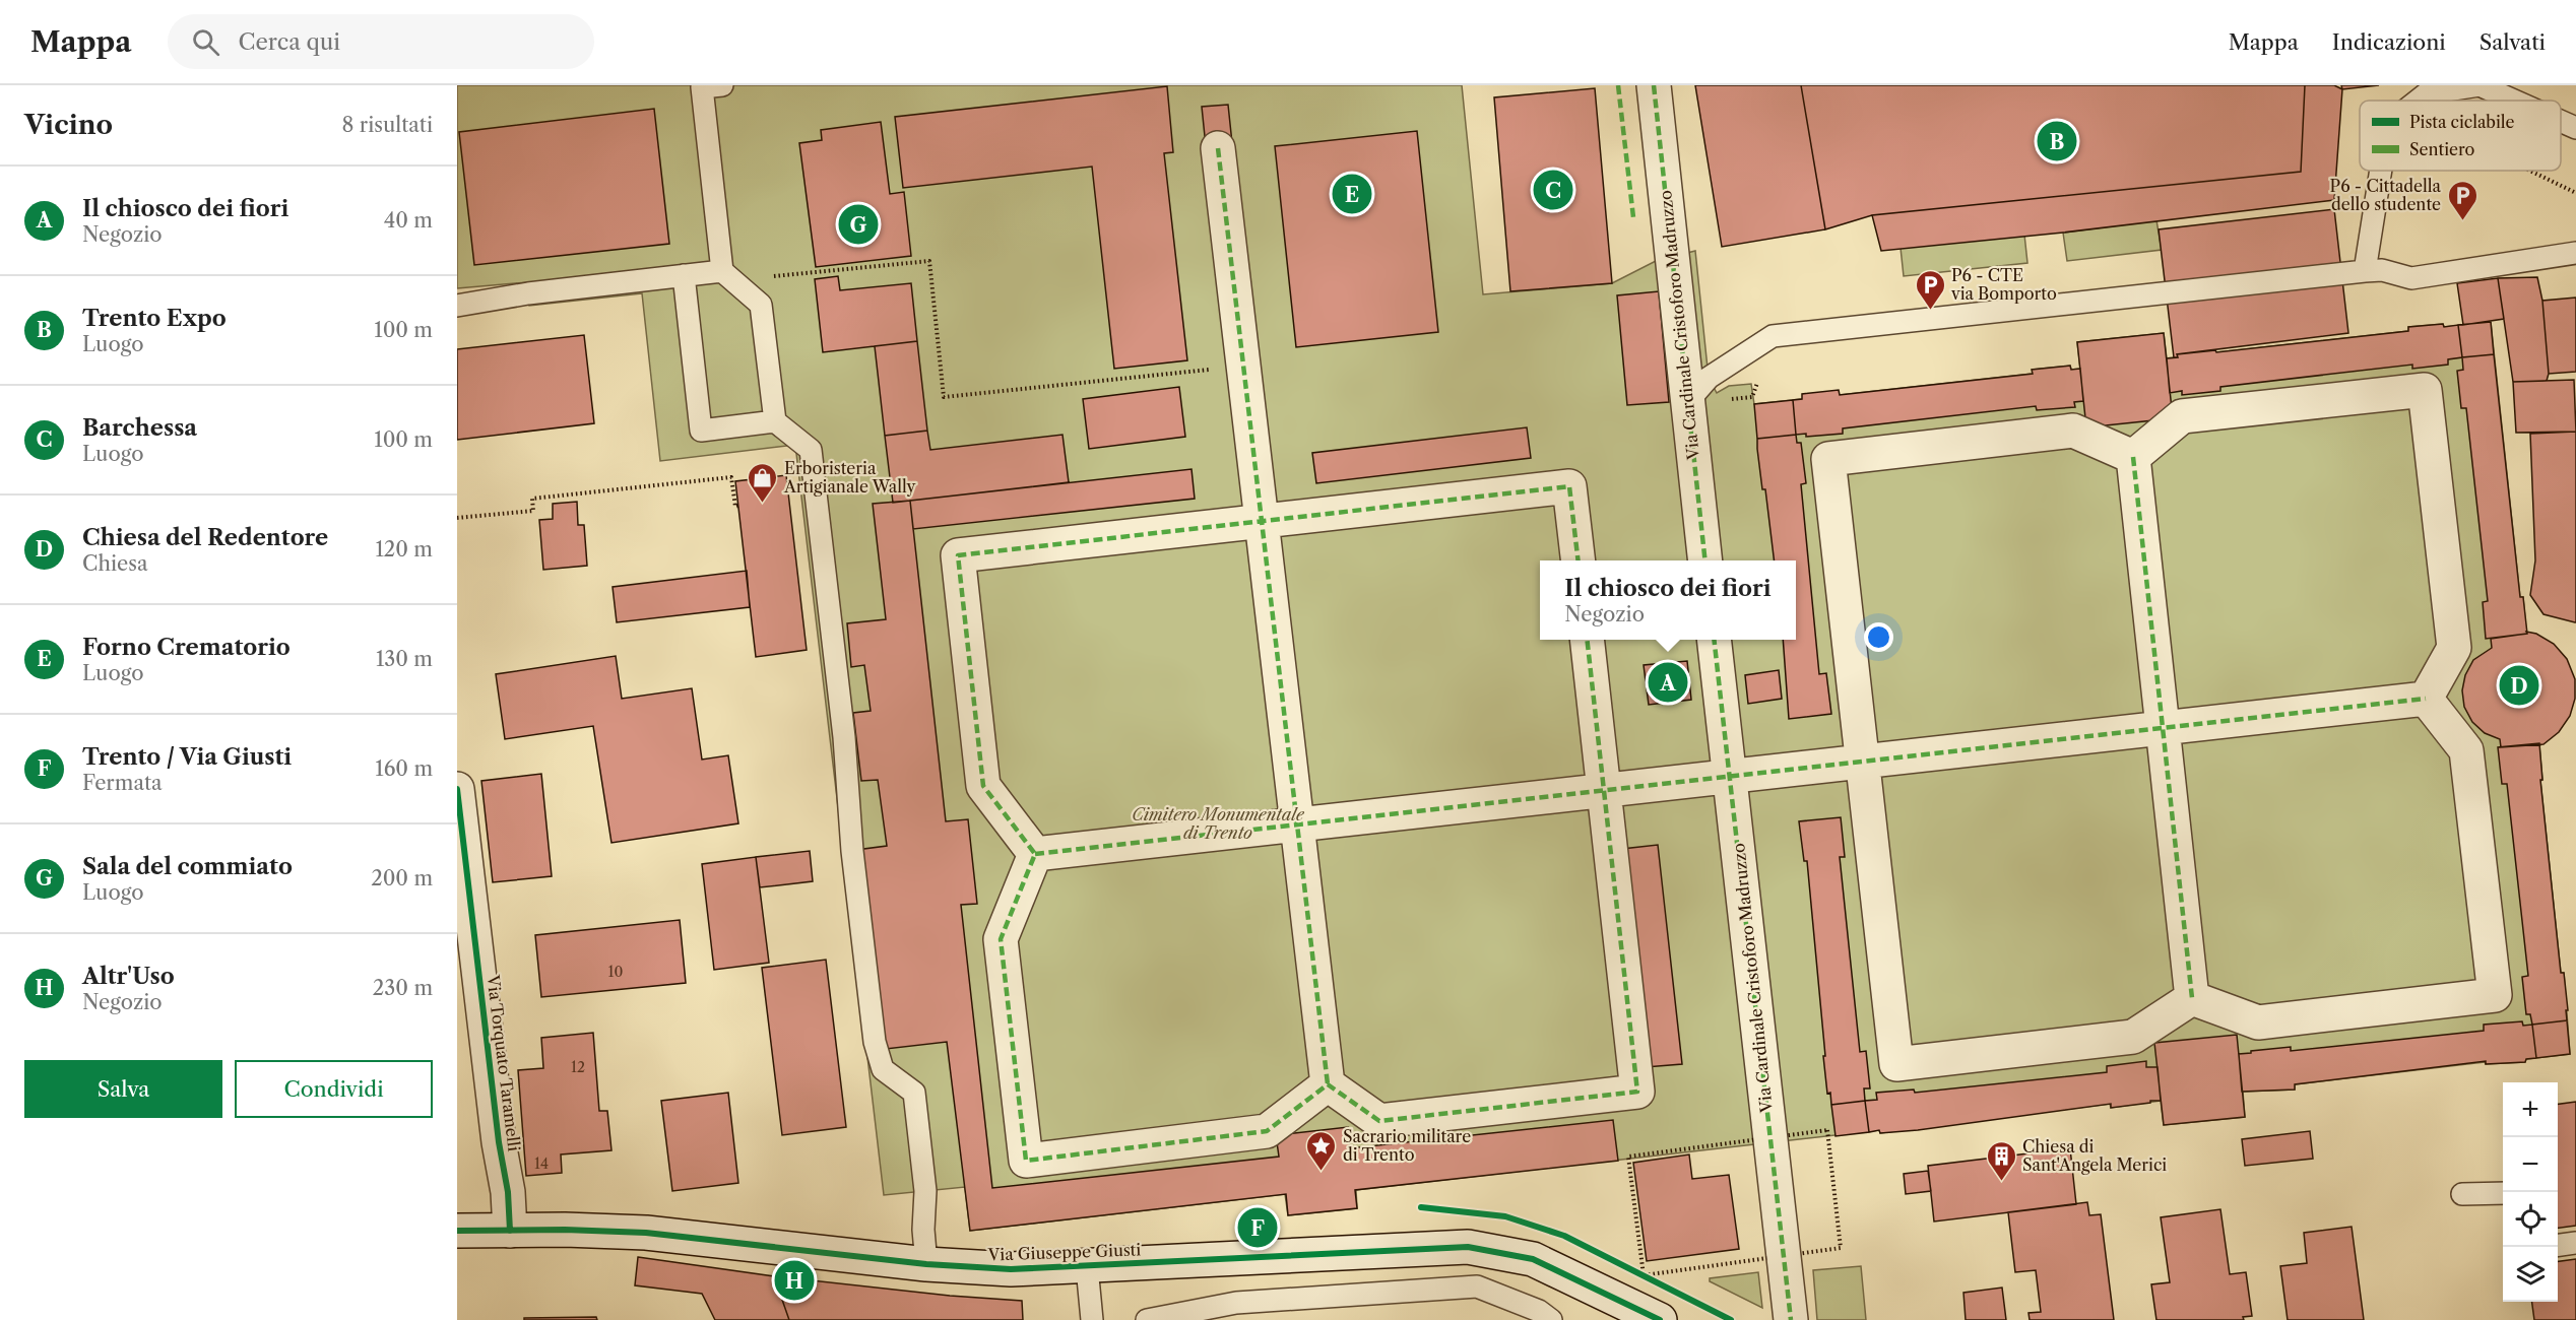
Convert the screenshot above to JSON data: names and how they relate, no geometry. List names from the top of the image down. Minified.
{"streets":{"street":["Via Cardinale Cristoforo Madruzzo","Via Torquato Taramelli","Via Giuseppe Giusti"]},"crossings":[["Via Torquato Taramelli","Via Giuseppe Giusti"]],"parks":["Cimitero Monumentale di Trento"],"places":{"parking":["P6 - Cittadella dello studente","P6 - CTE via Bomporto"],"shop":["Erboristeria Artigianale Wally"],"place":["Sacrario militare di Trento"],"building":["Chiesa di Sant'Angela Merici"]},"house_numbers":["10","12","14"],"legend":["Pista ciclabile","Sentiero"],"page":{"header":"Mappa","search":"Cerca qui","nav":["Mappa","Indicazioni","Salvati"],"heading":["Vicino","8 risultati"],"pins":["B","C","E","G","A","D","F","H"],"list":[{"mark":"A","name":"Il chiosco dei fiori","note":"Negozio","value":"40 m"},{"mark":"B","name":"Trento Expo","note":"Luogo","value":"100 m"},{"mark":"C","name":"Barchessa","note":"Luogo","value":"100 m"},{"mark":"D","name":"Chiesa del Redentore","note":"Chiesa","value":"120 m"},{"mark":"E","name":"Forno Crematorio","note":"Luogo","value":"130 m"},{"mark":"F","name":"Trento / Via Giusti","note":"Fermata","value":"160 m"},{"mark":"G","name":"Sala del commiato","note":"Luogo","value":"200 m"},{"mark":"H","name":"Altr'Uso","note":"Negozio","value":"230 m"}],"popup":["Il chiosco dei fiori","Negozio"],"buttons":["Salva","Condividi"],"map_buttons":["+","−"]}}
